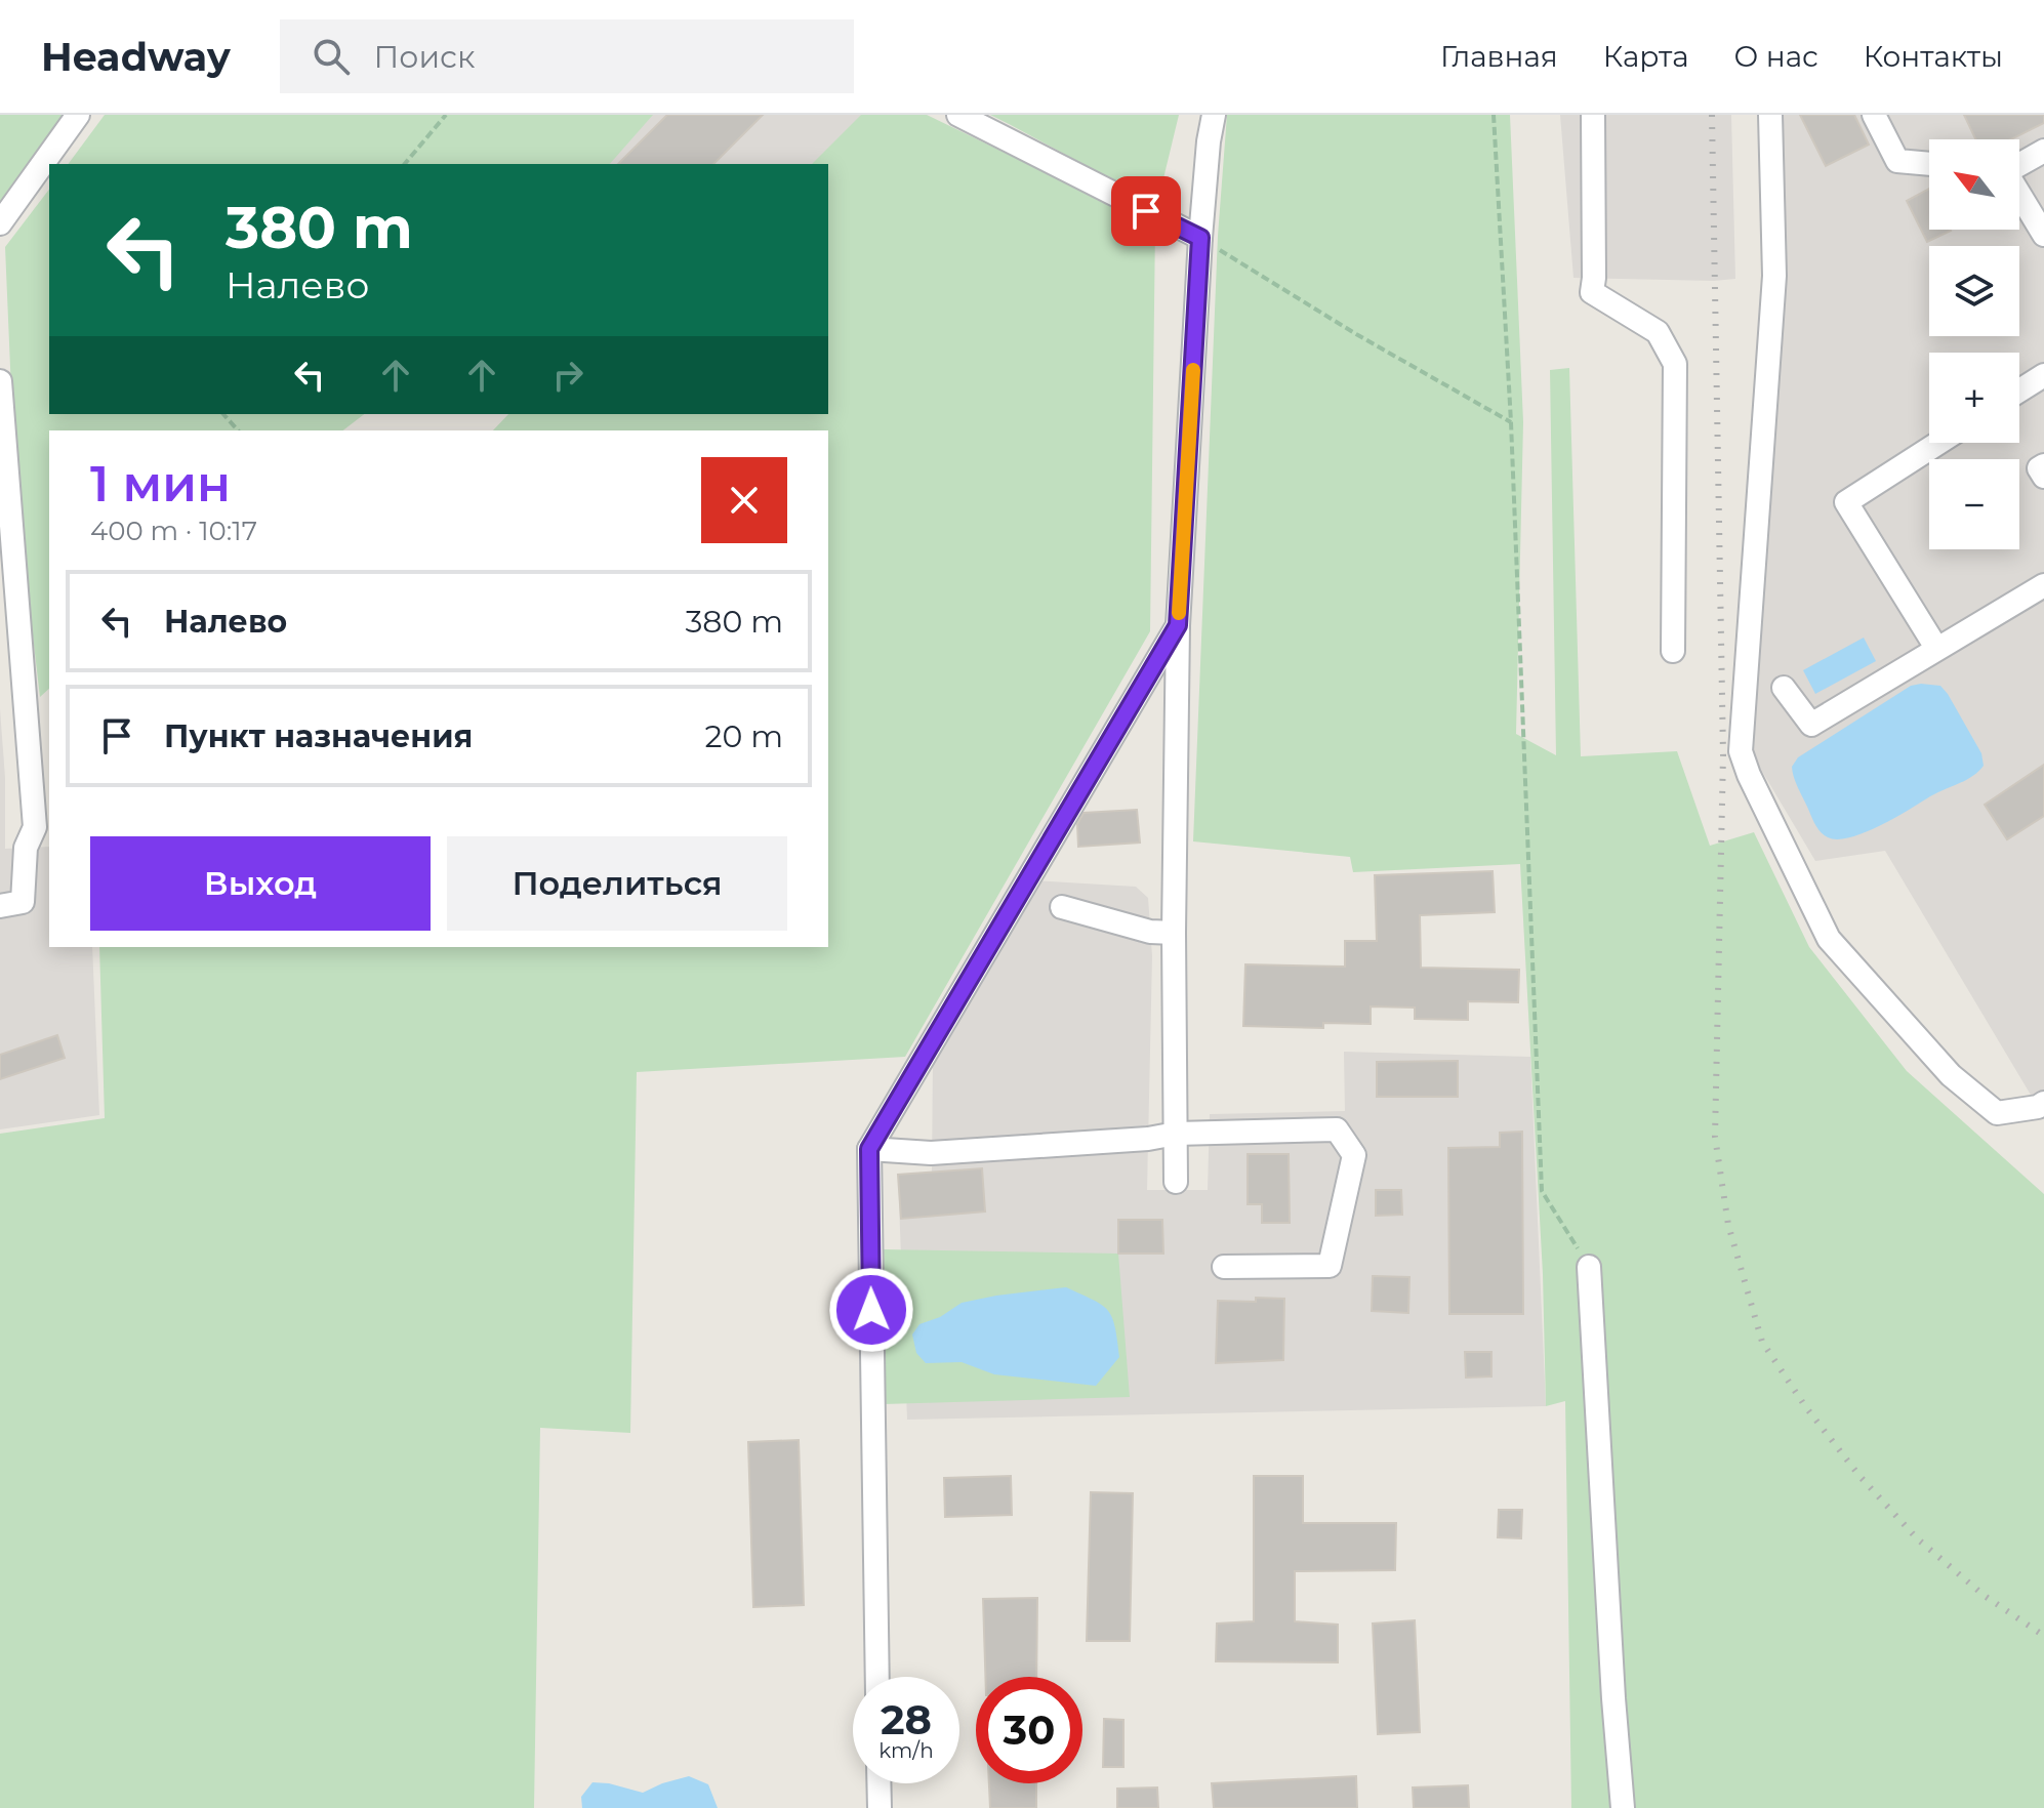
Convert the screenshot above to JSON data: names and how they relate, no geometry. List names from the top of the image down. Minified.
{"north":"top left","page":{"header":"Headway","search":"Поиск","nav":["Главная","Карта","О нас","Контакты"],"map_buttons":["+","−"],"turn":["380 m","Налево"],"heading":["1 мин","400 m · 10:17"],"list":[{"name":"Налево","value":"380 m"},{"name":"Пункт назначения","value":"20 m"}],"buttons":["Выход","Поделиться"],"speed":"28 km/h","limit":"30"}}
